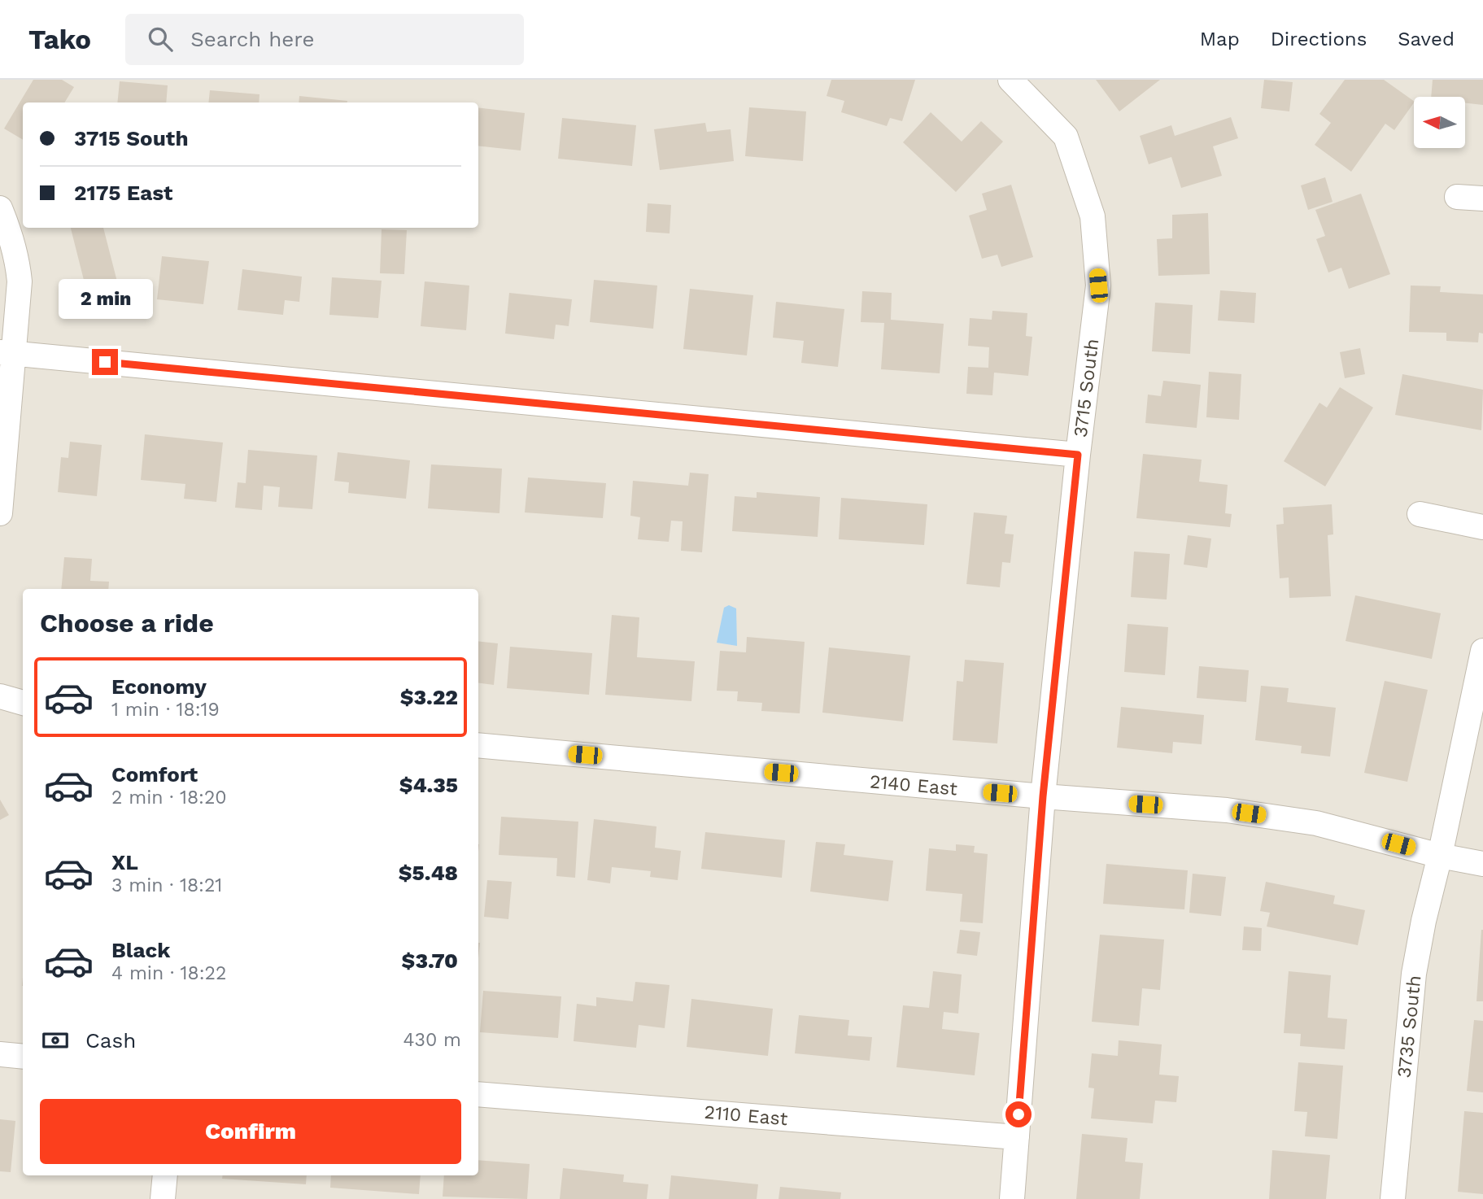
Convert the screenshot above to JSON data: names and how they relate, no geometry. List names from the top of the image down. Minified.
{"streets":{"street":["3715 South","2140 East","3735 South","2110 East"]},"crossings":[["3715 South","2140 East"],["3715 South","2110 East"],["2140 East","3735 South"]],"north":"left","page":{"header":"Tako","search":"Search here","nav":["Map","Directions","Saved"],"banner":["3715 South","2175 East"],"bubble":"2 min","heading":"Choose a ride","list":[{"name":"Economy","note":"1 min · 18:19","value":"$3.22"},{"name":"Comfort","note":"2 min · 18:20","value":"$4.35"},{"name":"XL","note":"3 min · 18:21","value":"$5.48"},{"name":"Black","note":"4 min · 18:22","value":"$3.70"}],"pay":["Cash","430 m"],"buttons":"Confirm"}}
